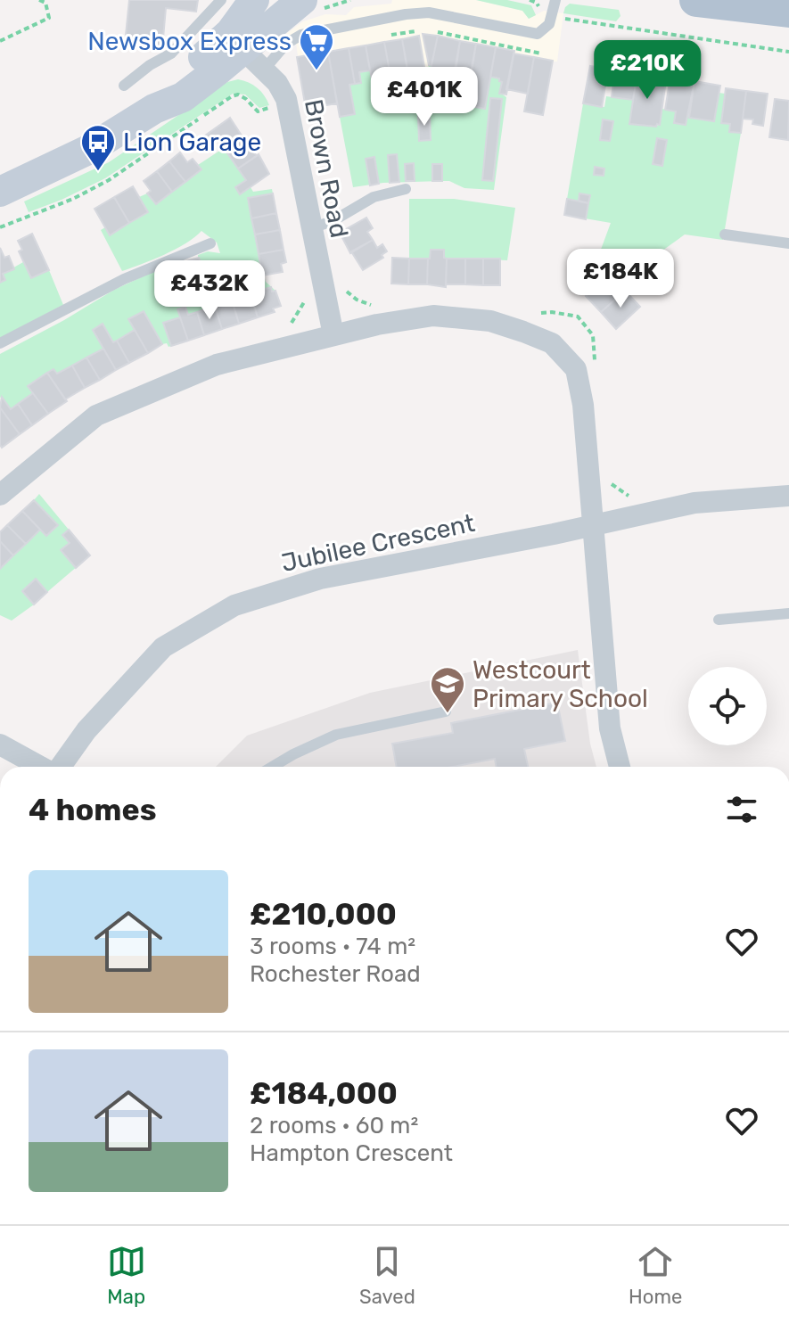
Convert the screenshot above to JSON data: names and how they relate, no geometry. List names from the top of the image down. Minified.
{"streets":{"street":["Brown Road","Jubilee Crescent"]},"places":{"supermarket":["Newsbox Express"],"bus stop":["Lion Garage"],"school or university":["Westcourt Primary School"]},"page":{"price":["£210K","£401K","£184K","£432K"],"heading":"4 homes","list":[{"name":"£210,000","note":"3 rooms · 74 m² · Rochester Road"},{"name":"£184,000","note":"2 rooms · 60 m² · Hampton Crescent"}],"tabs":["Map","Saved","Home"]}}
